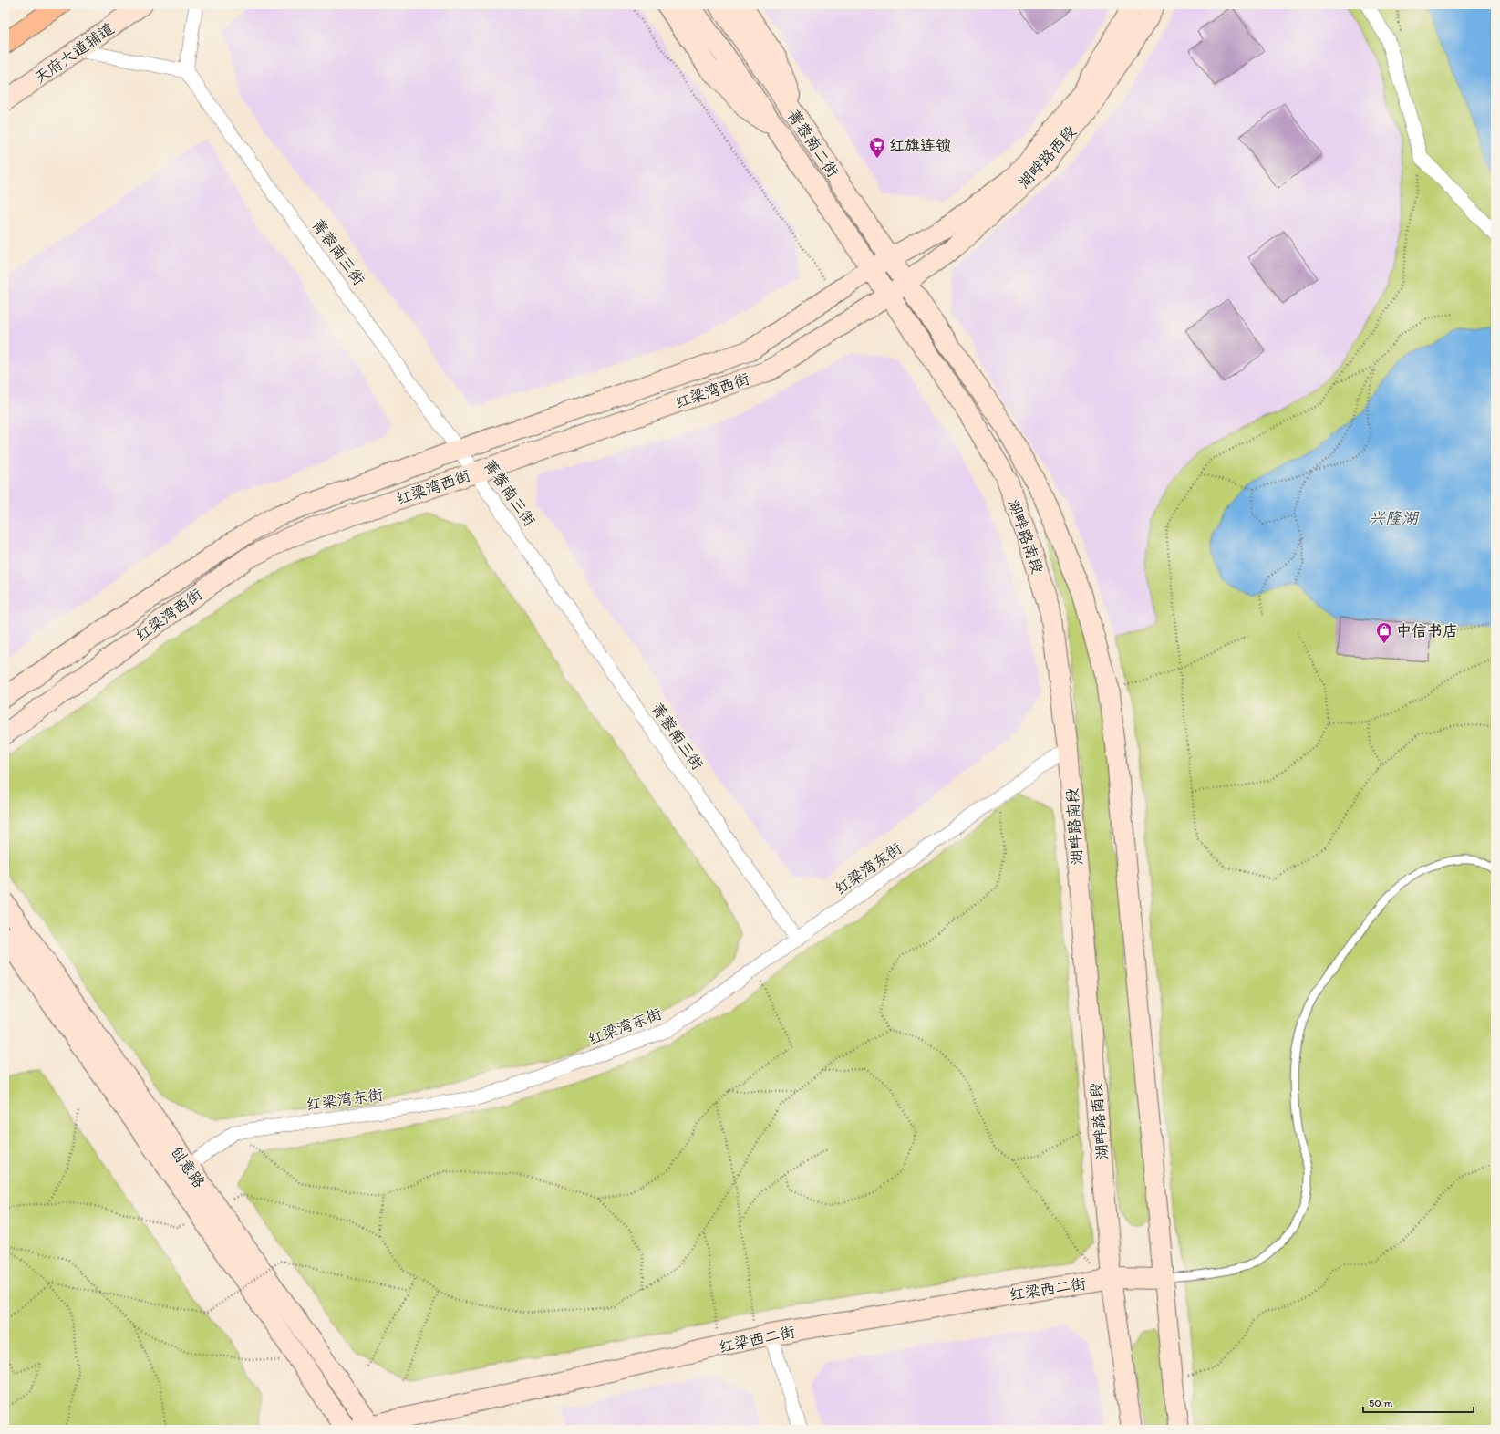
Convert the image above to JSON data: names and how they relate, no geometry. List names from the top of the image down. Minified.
{"streets":{"street":["天府大道辅道","菁蓉南二街","湖畔路西段","菁蓉南三街","红梁湾西街","湖畔路南段","红梁湾东街","创意路","红梁西二街"]},"crossings":[["菁蓉南二街","湖畔路西段"],["菁蓉南二街","红梁湾西街"],["菁蓉南二街","湖畔路南段"],["湖畔路西段","红梁湾西街"],["湖畔路西段","湖畔路南段"],["菁蓉南三街","红梁湾西街"],["菁蓉南三街","红梁湾东街"],["红梁湾西街","湖畔路南段"],["湖畔路南段","红梁湾东街"],["湖畔路南段","红梁西二街"],["红梁湾东街","创意路"],["创意路","红梁西二街"]],"water":["兴隆湖"],"places":{"supermarket":["红旗连锁"],"shop":["中信书店"]},"scale_bar":"50 m"}
